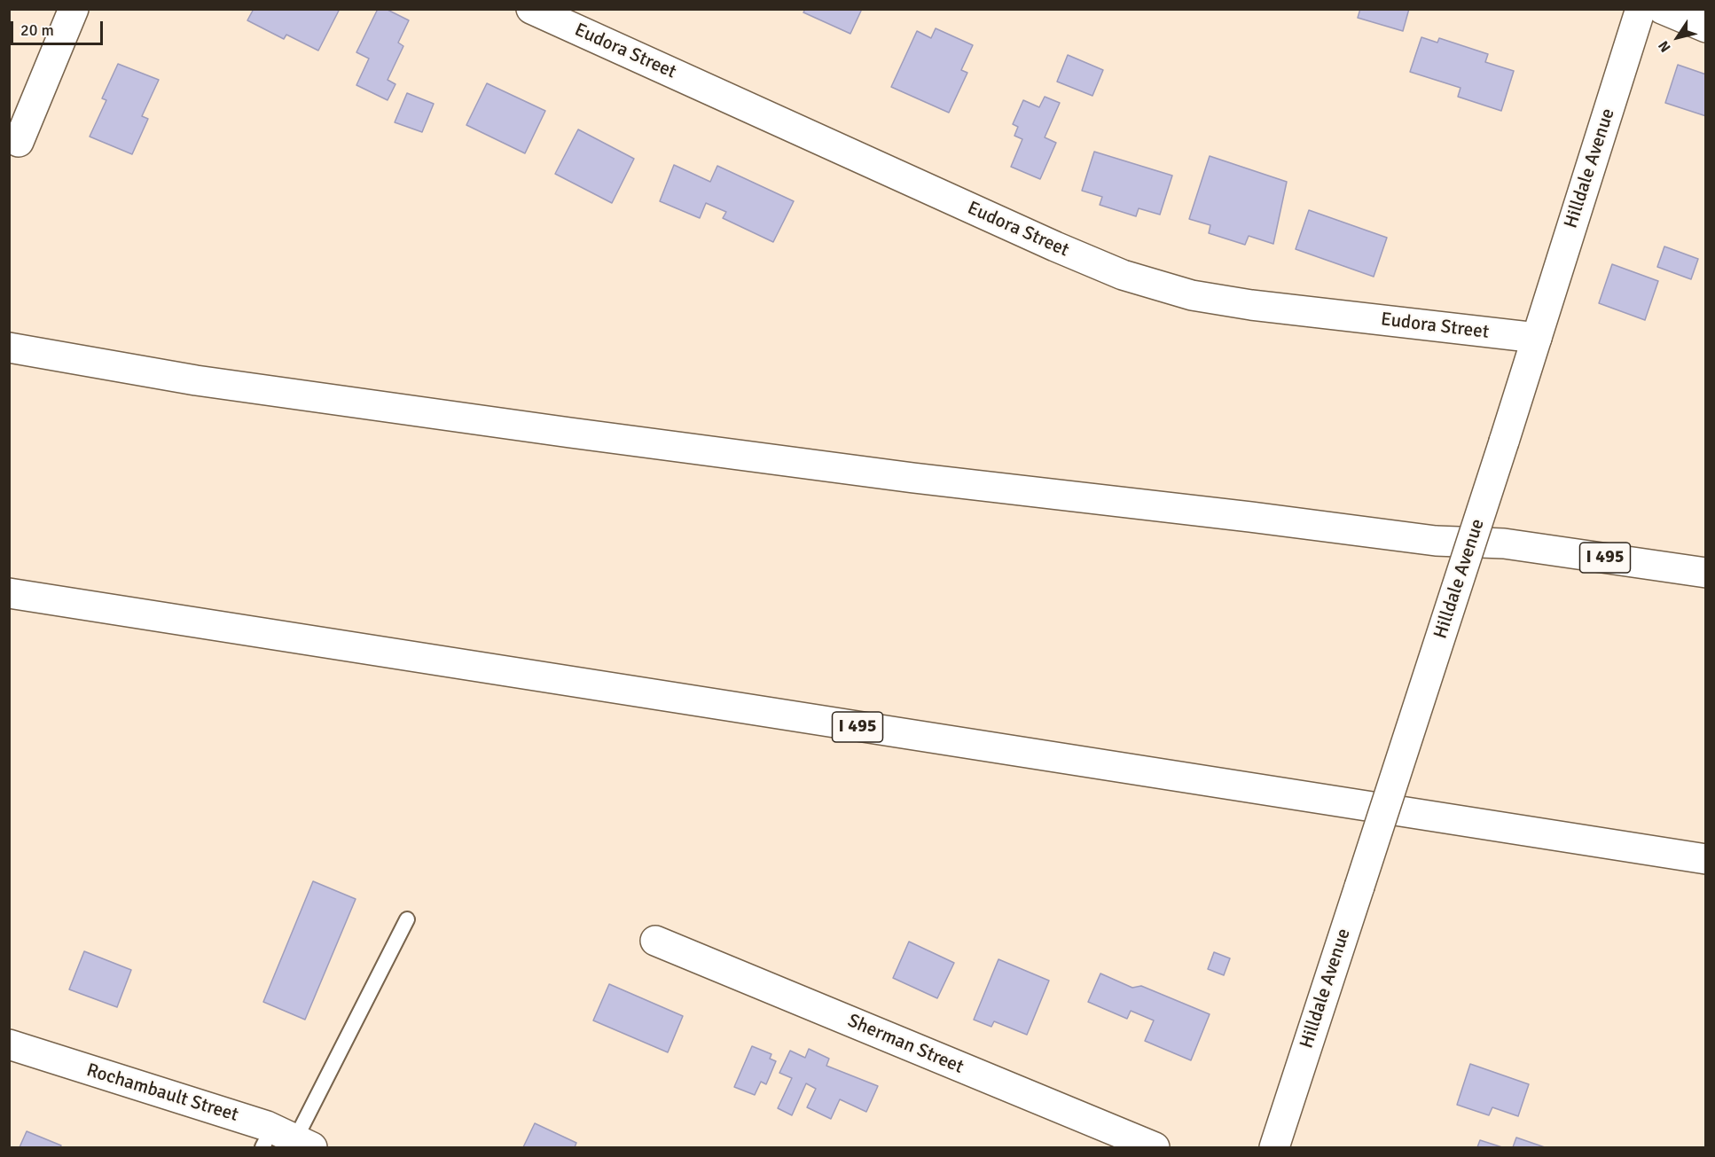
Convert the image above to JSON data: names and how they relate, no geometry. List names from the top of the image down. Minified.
{"streets":{"main road":["Eudora Street","Hilldale Avenue","I 495","Sherman Street","Rochambault Street"]},"crossings":[["Eudora Street","Hilldale Avenue"]],"scale_bar":"20 m","north":"bottom left"}
